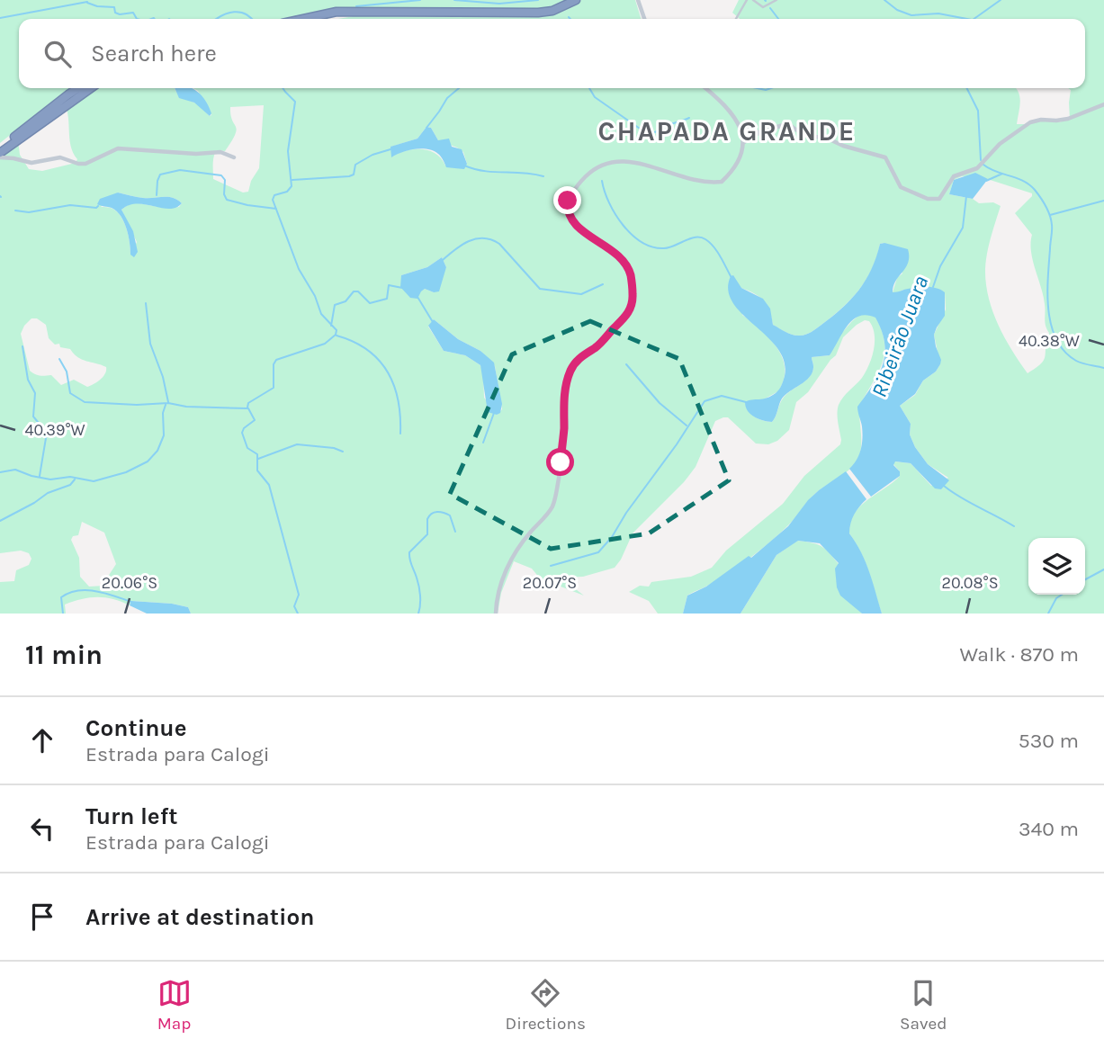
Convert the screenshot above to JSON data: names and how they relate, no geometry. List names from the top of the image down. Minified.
{"districts":["CHAPADA GRANDE"],"water":["Ribeirão Juara"],"page":{"search":"Search here","heading":["11 min","Walk · 870 m"],"list":[["Continue","Estrada para Calogi","530 m"],["Turn left","Estrada para Calogi","340 m"],"Arrive at destination"],"nav":["Map","Directions","Saved"]},"coordinates":["40.38°W","40.39°W","20.08°S","20.06°S","20.07°S"]}
